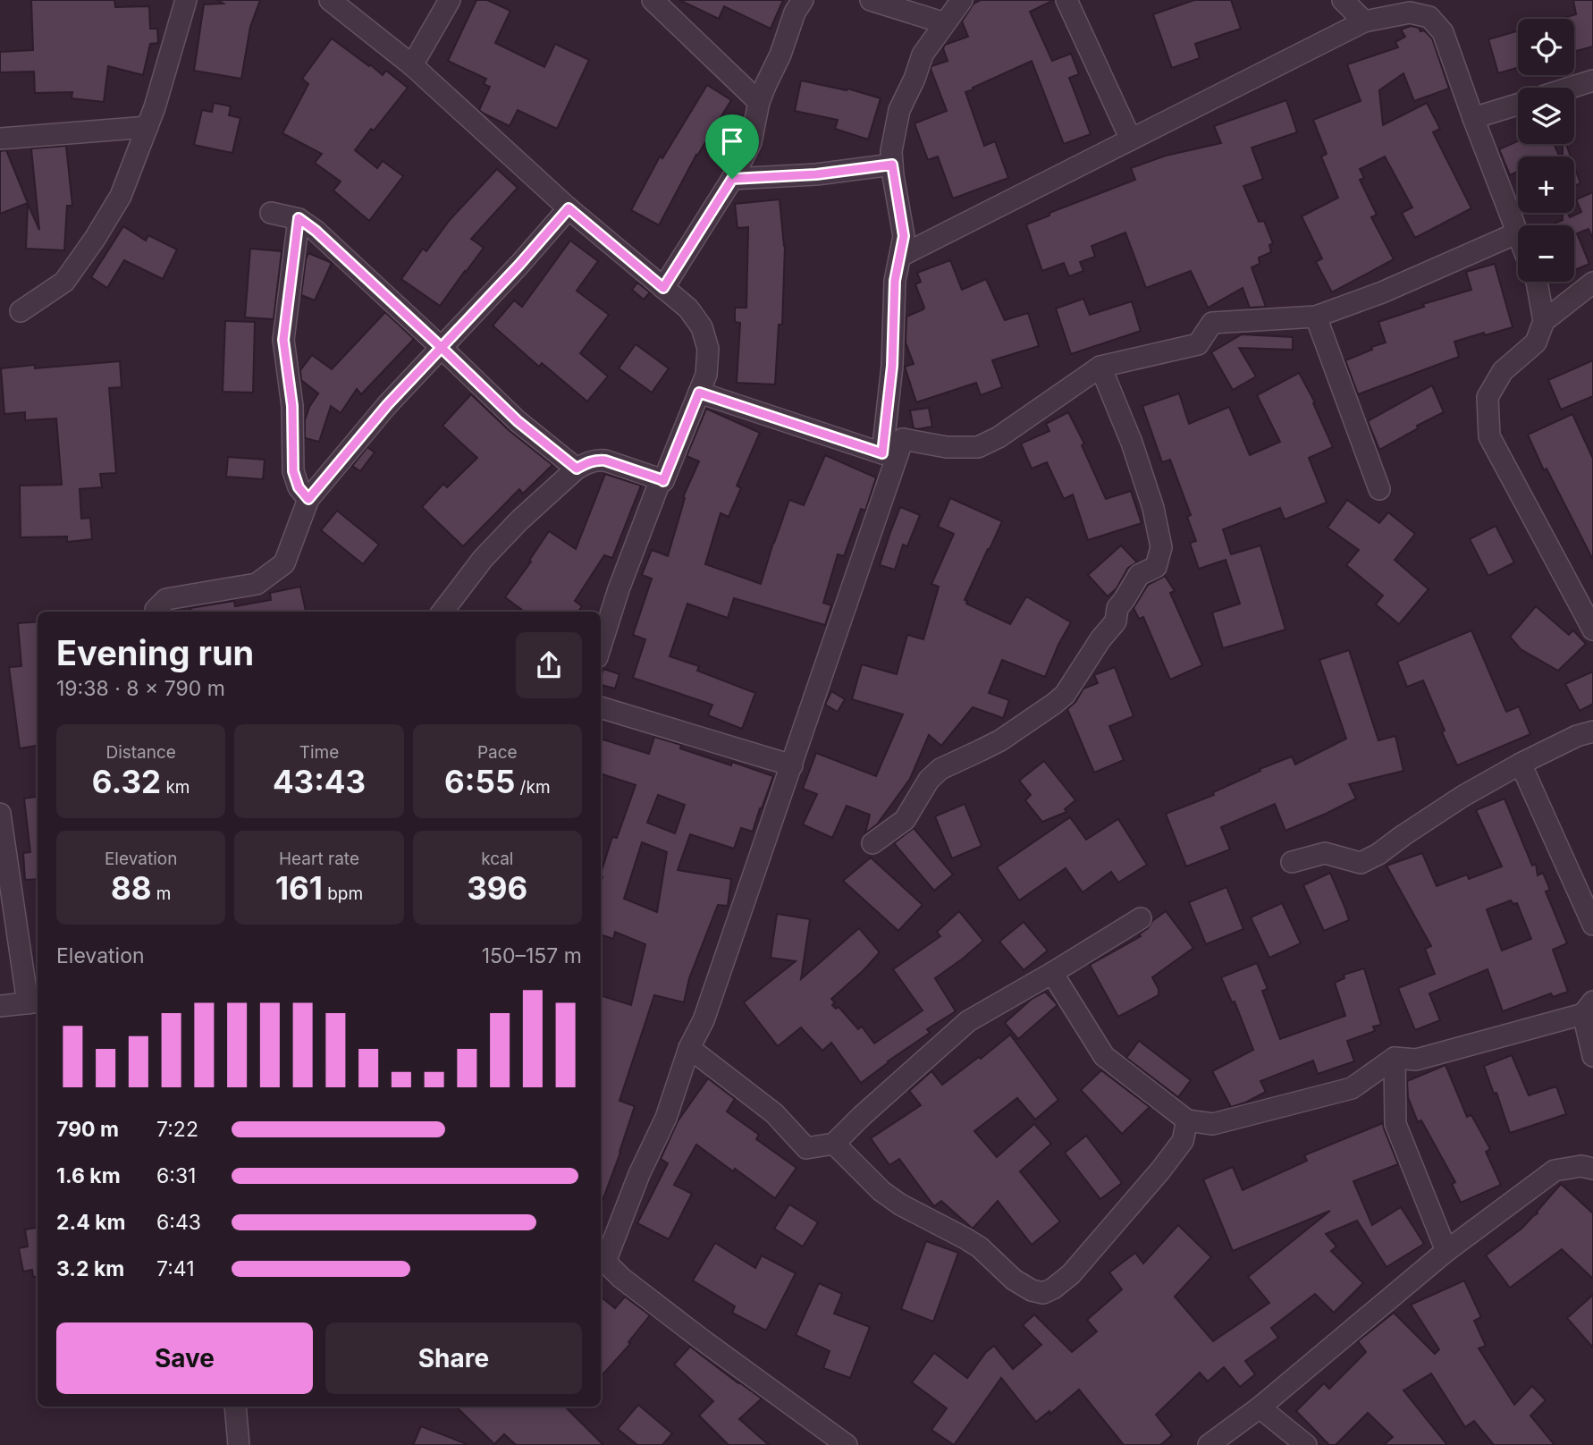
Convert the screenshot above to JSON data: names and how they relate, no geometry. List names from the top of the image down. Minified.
{"page":{"map_buttons":["+","−"],"heading":["Evening run","19:38 · 8 × 790 m"],"stats":[["Distance","6.32 km"],["Time","43:43"],["Pace","6:55 /km"],["Elevation","88 m"],["Heart rate","161 bpm"],["kcal","396"]],"chart":["Elevation","150–157 m"],"list":[{"name":"790 m","note":"7:22"},{"name":"1.6 km","note":"6:31"},{"name":"2.4 km","note":"6:43"},{"name":"3.2 km","note":"7:41"}],"buttons":["Save","Share"]}}
